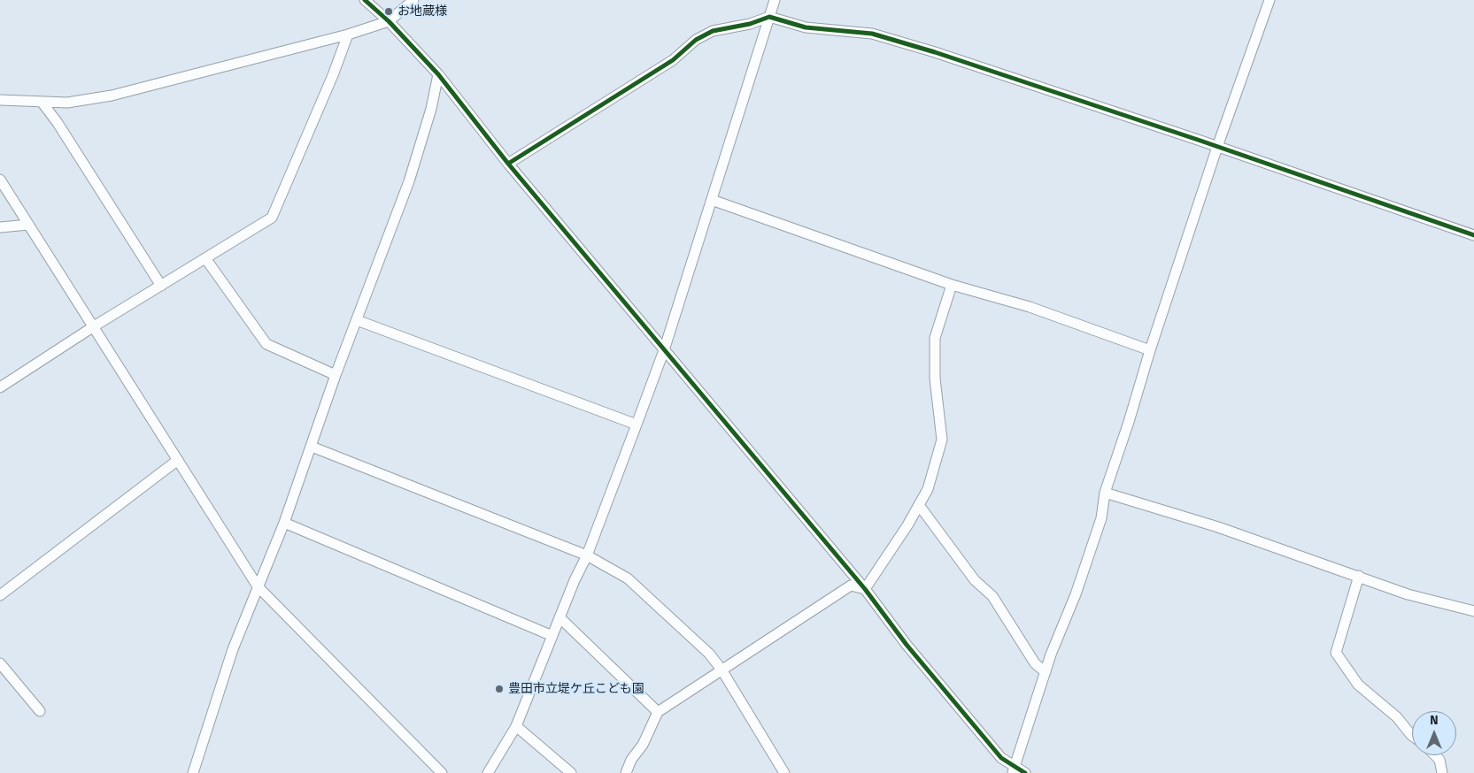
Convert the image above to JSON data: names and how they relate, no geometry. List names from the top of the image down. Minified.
{"places":["お地蔵様","豊田市立堤ケ丘こども園"],"north":"top"}
